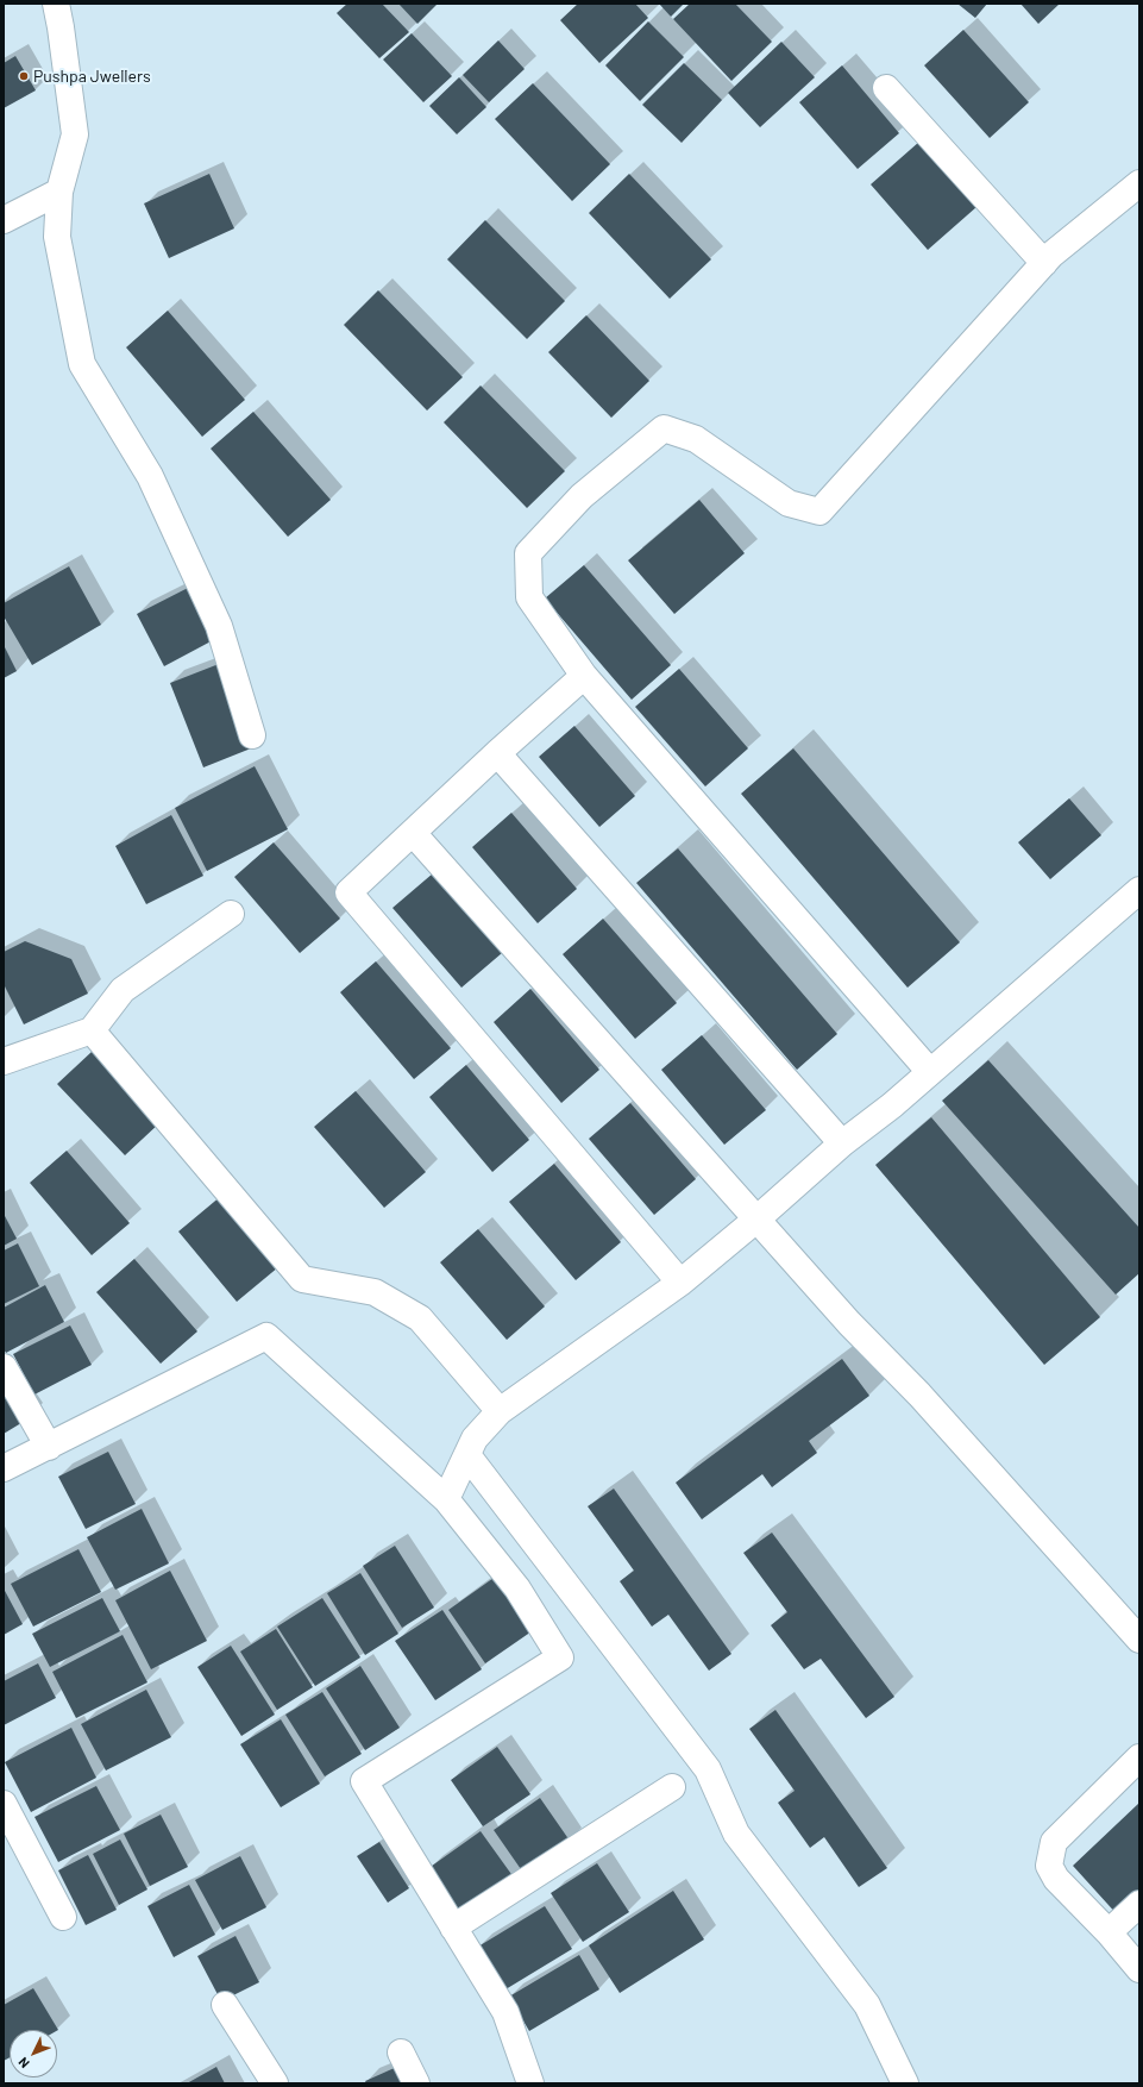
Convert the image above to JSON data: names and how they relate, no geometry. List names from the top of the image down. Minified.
{"places":["Pushpa Jwellers"],"north":"bottom left"}
